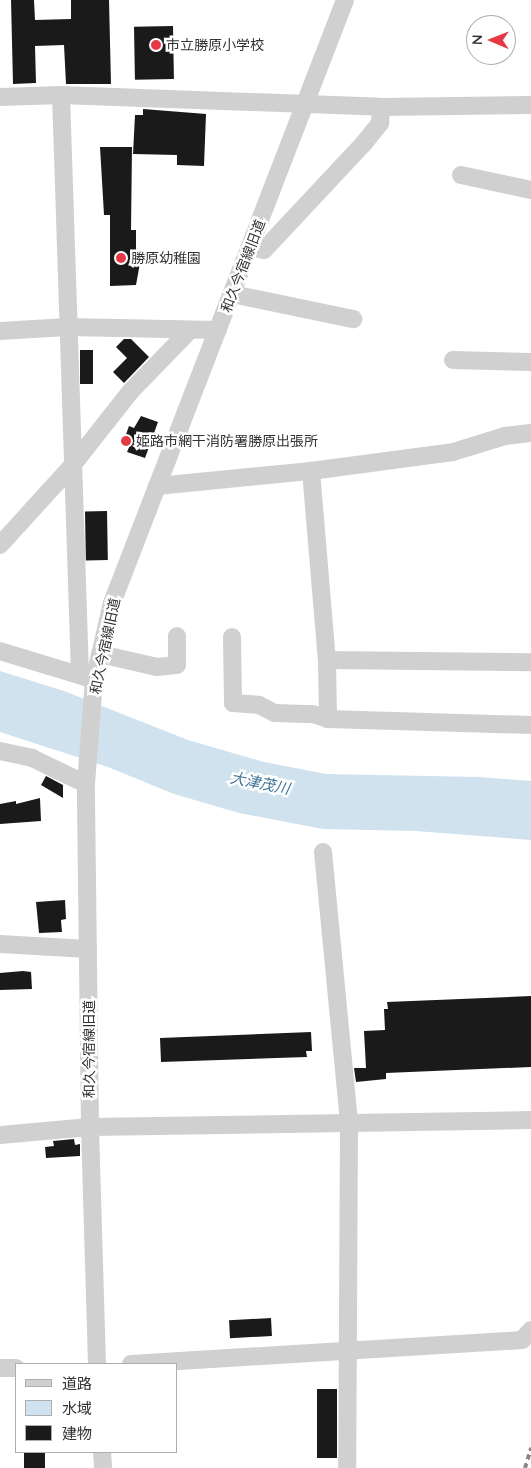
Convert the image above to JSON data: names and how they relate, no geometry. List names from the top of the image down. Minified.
{"streets":{"street":["和久今宿線旧道"]},"water":["大津茂川"],"places":["市立勝原小学校","勝原幼稚園","姫路市網干消防署勝原出張所"],"legend":["道路","水域","建物"],"north":"left"}
